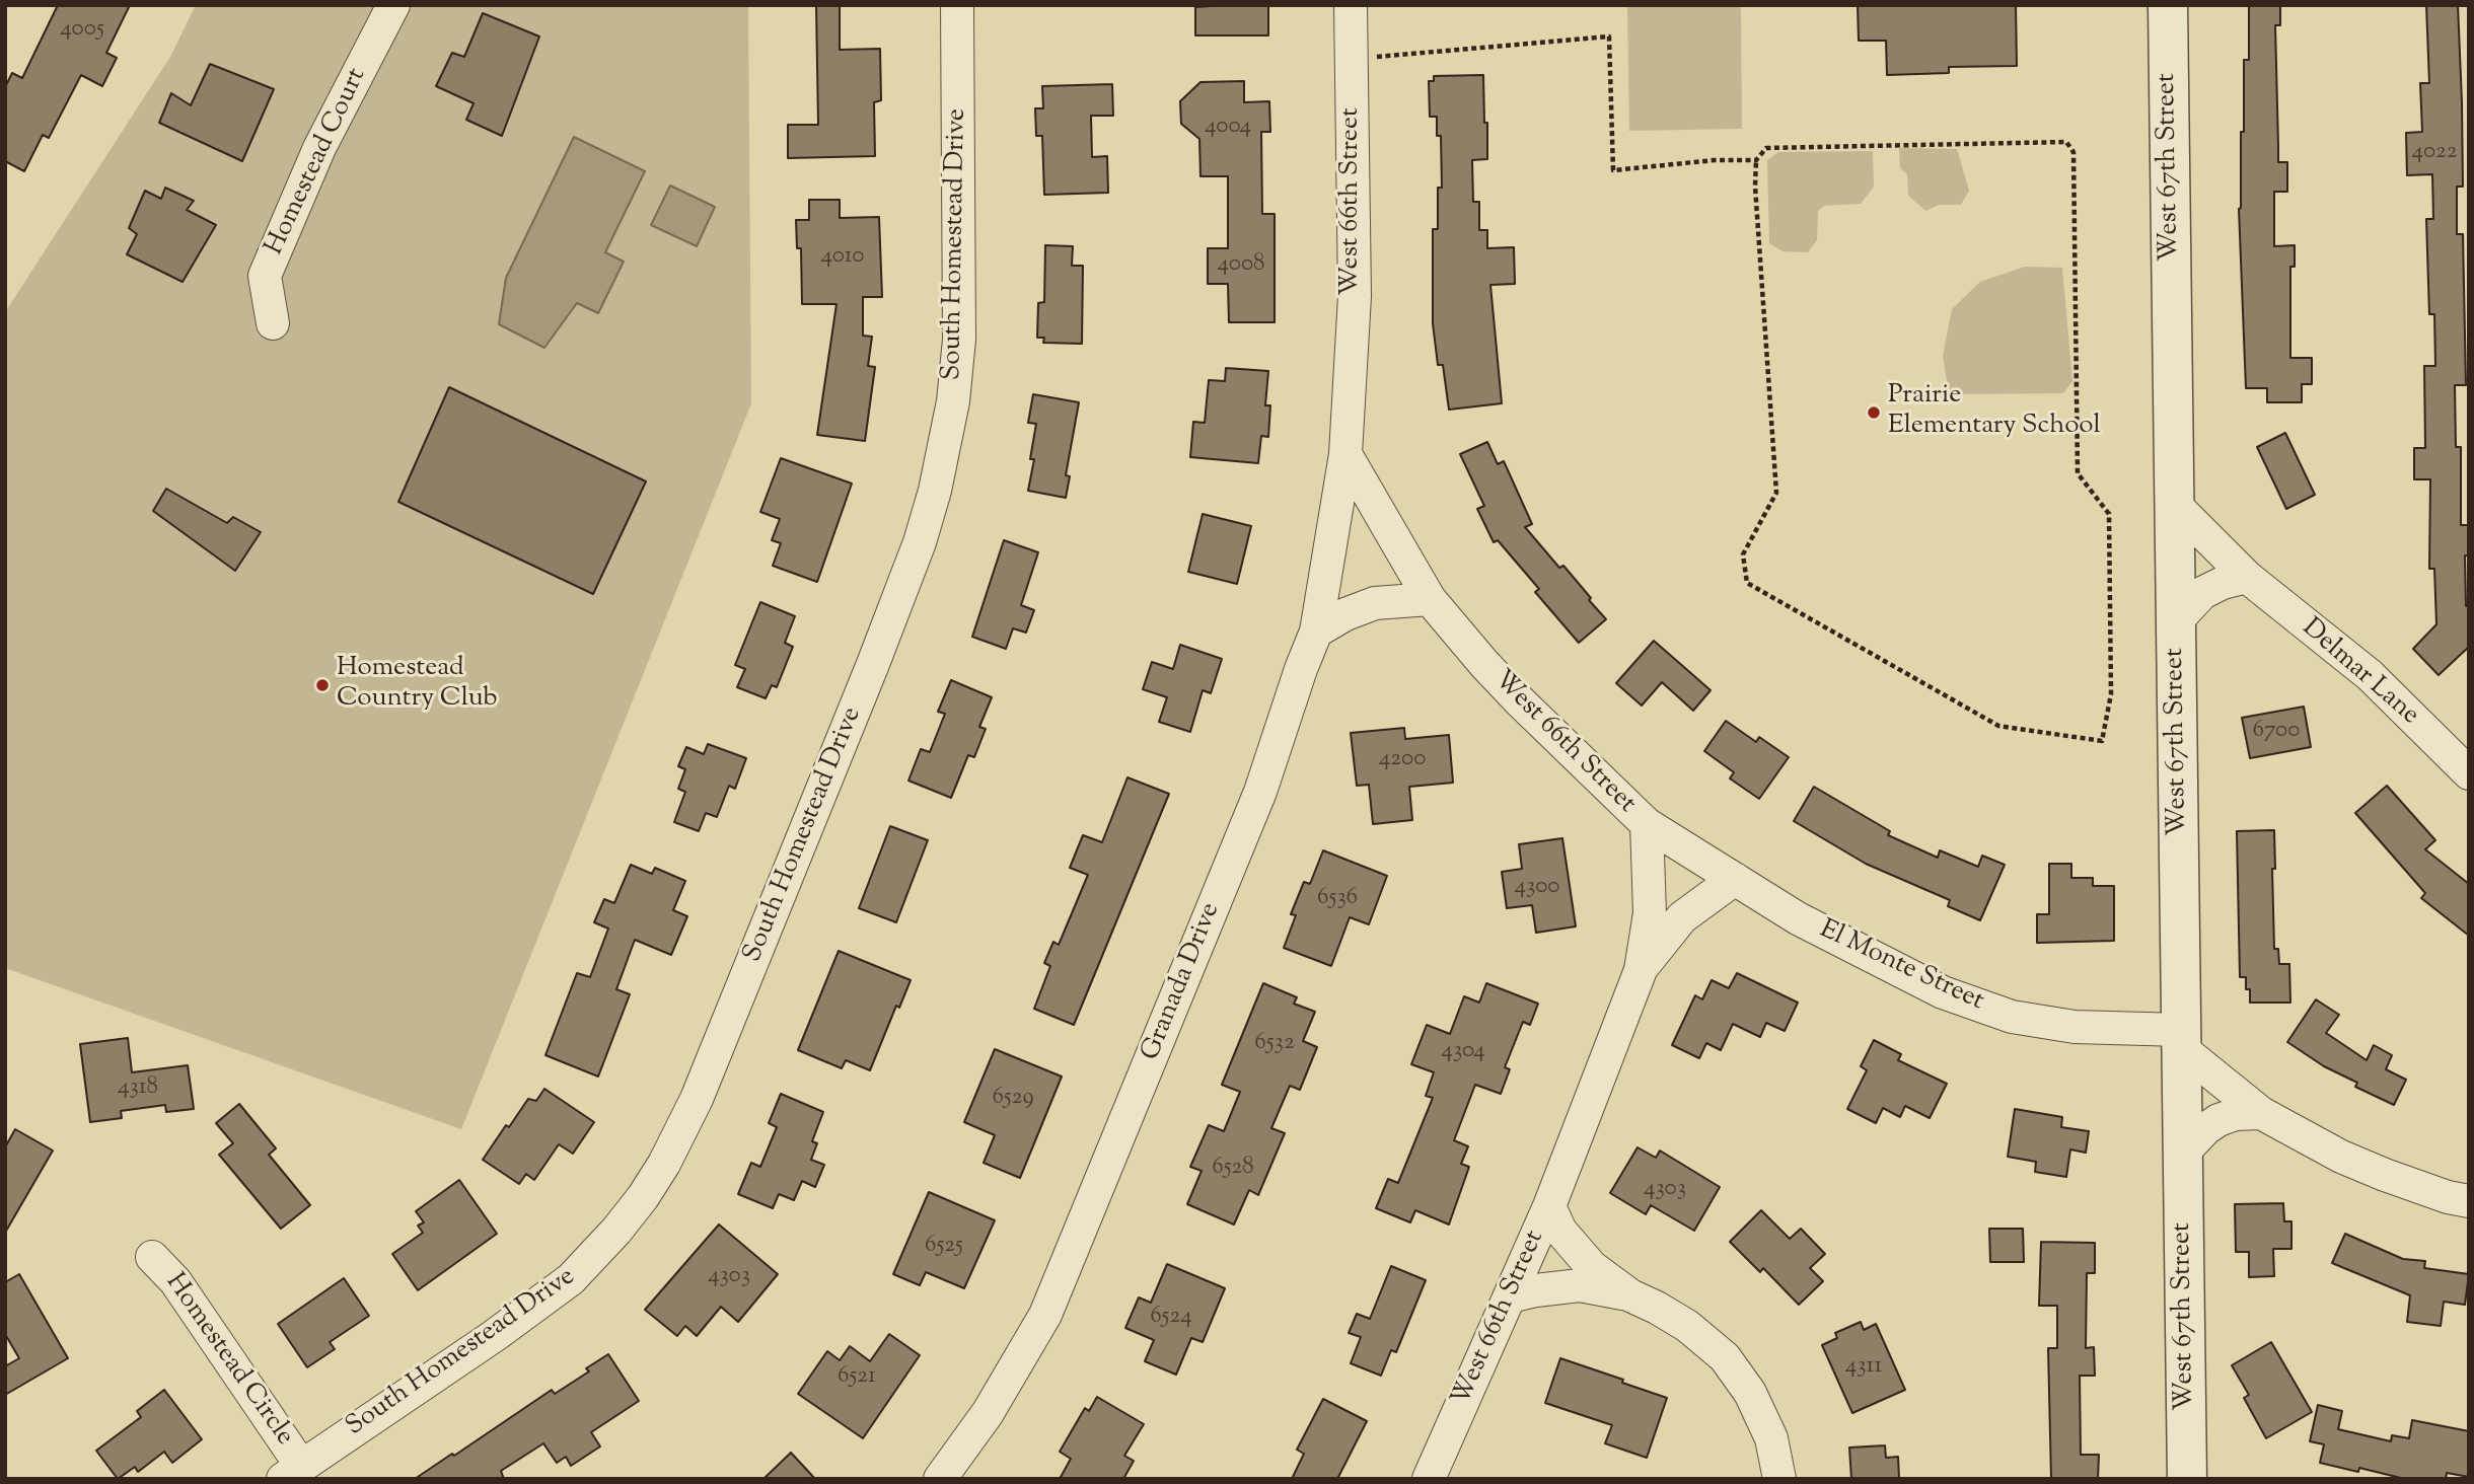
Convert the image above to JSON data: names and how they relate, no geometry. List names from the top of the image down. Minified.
{"streets":{"street":["Homestead Court","West 67th Street","West 66th Street","South Homestead Drive","Delmar Lane","El Monte Street","Granada Drive","Homestead Circle"]},"crossings":[["West 67th Street","Delmar Lane"],["West 67th Street","El Monte Street"],["West 66th Street","El Monte Street"],["West 66th Street","Granada Drive"],["South Homestead Drive","Homestead Circle"]],"places":["Prairie Elementary School","Homestead Country Club"],"house_numbers":["4005","4004","4022","4010","4008","6700","4200","4300","6536","6532","4304","4318","6529","6528","4303","6525","4303","6524","4311","6521"]}
